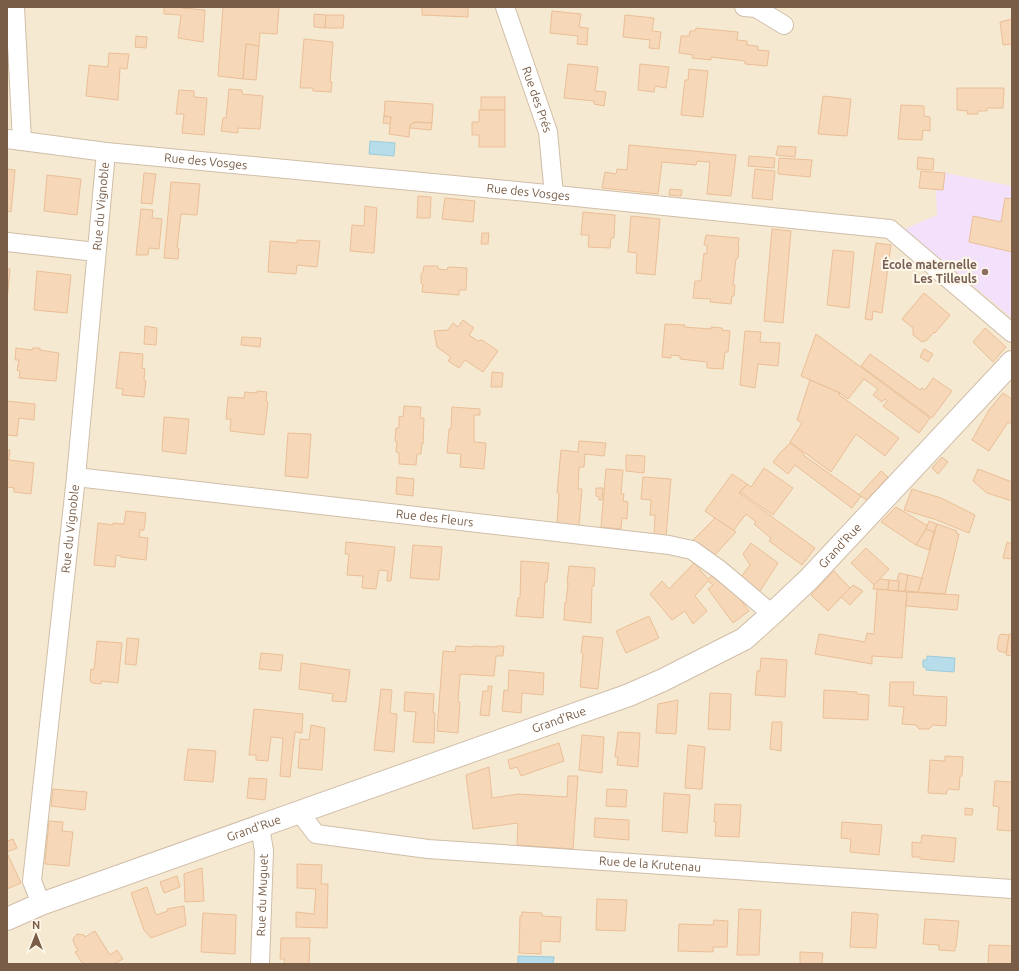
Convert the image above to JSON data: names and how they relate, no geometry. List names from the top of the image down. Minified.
{"streets":{"street":["Rue des Prés","Rue des Vosges","Rue du Vignoble","Rue des Fleurs","Grand'Rue","Rue de la Krutenau","Rue du Muguet"]},"crossings":[["Rue des Prés","Rue des Vosges"],["Rue des Vosges","Rue du Vignoble"],["Rue du Vignoble","Rue des Fleurs"],["Rue du Vignoble","Grand'Rue"],["Rue des Fleurs","Grand'Rue"],["Grand'Rue","Rue de la Krutenau"],["Grand'Rue","Rue du Muguet"]],"places":["École maternelle Les Tilleuls"],"north":"top"}
